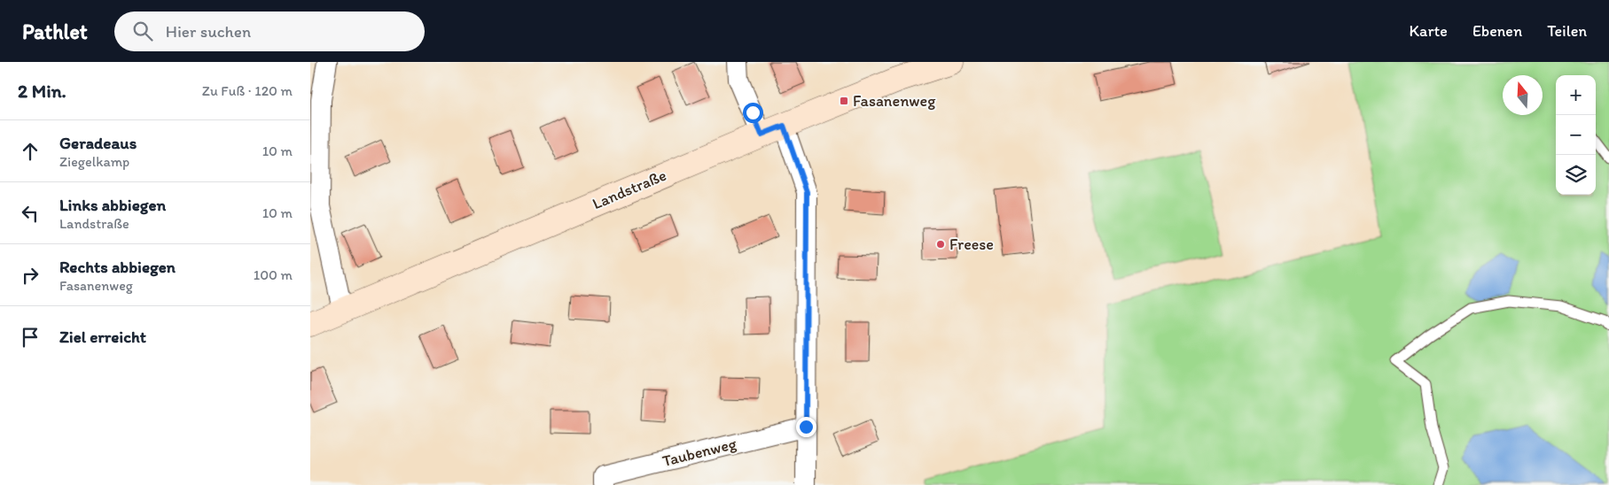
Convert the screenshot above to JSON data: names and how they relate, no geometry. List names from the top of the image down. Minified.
{"streets":{"street":["Landstraße","Taubenweg"]},"places":{"transit":["Fasanenweg"],"other":["Freese"]},"north":"top","page":{"header":"Pathlet","search":"Hier suchen","nav":["Karte","Ebenen","Teilen"],"heading":["2 Min.","Zu Fuß · 120 m"],"map_buttons":["+","−"],"list":[["Geradeaus","Ziegelkamp","10 m"],["Links abbiegen","Landstraße","10 m"],["Rechts abbiegen","Fasanenweg","100 m"],"Ziel erreicht"]}}
